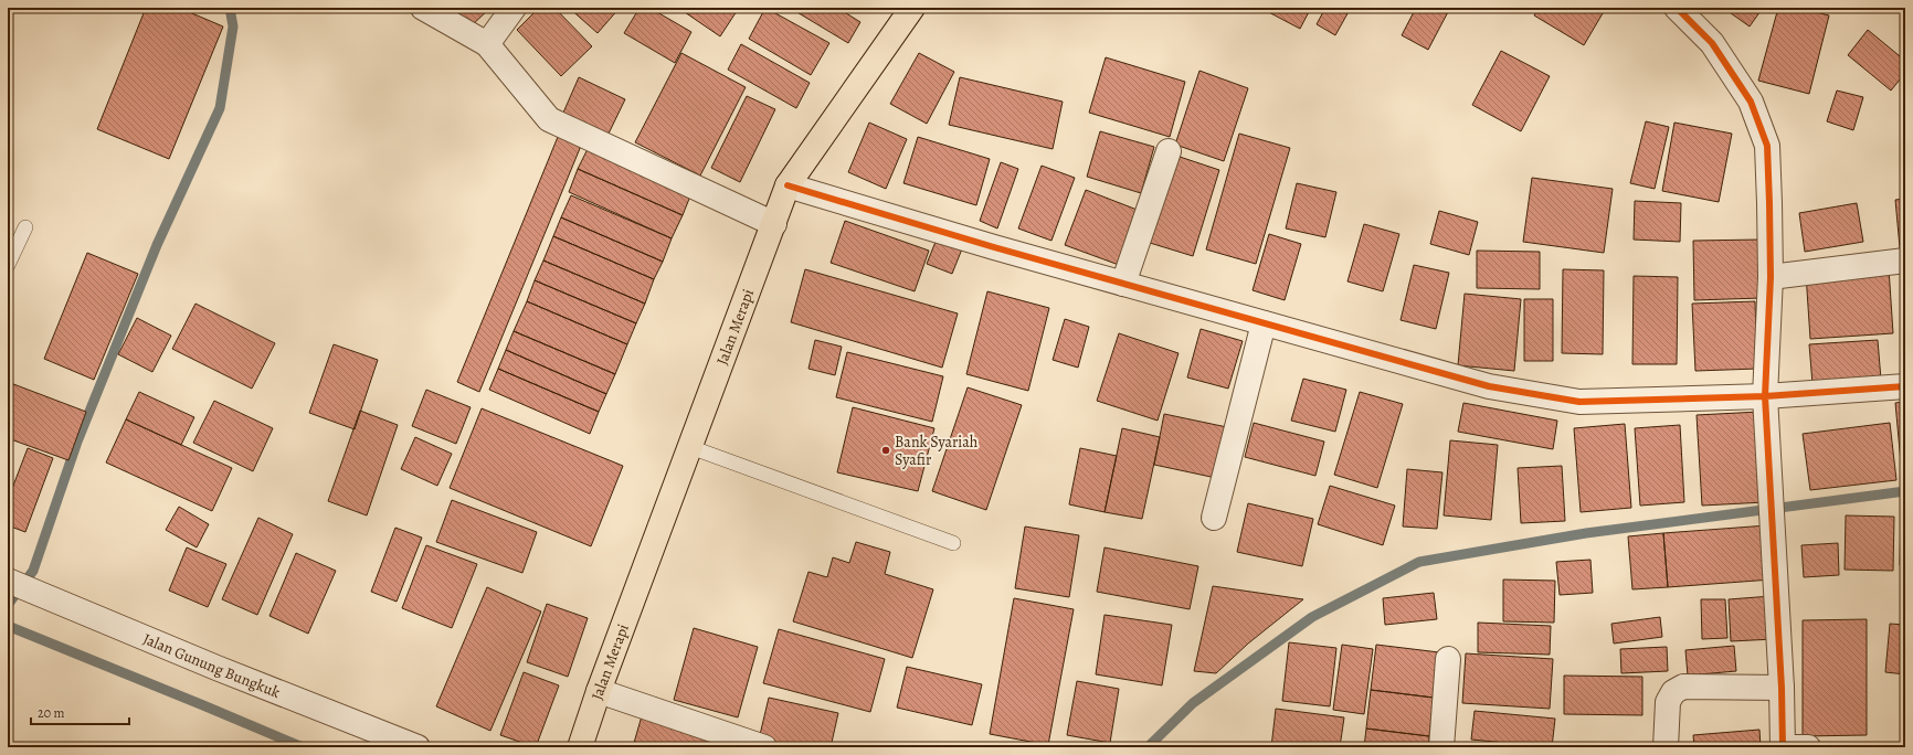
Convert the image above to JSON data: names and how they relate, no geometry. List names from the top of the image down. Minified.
{"streets":{"main road":["Jalan Merapi"],"street":["Jalan Gunung Bungkuk"]},"places":["Bank Syariah Syafir"],"scale_bar":"20 m"}
